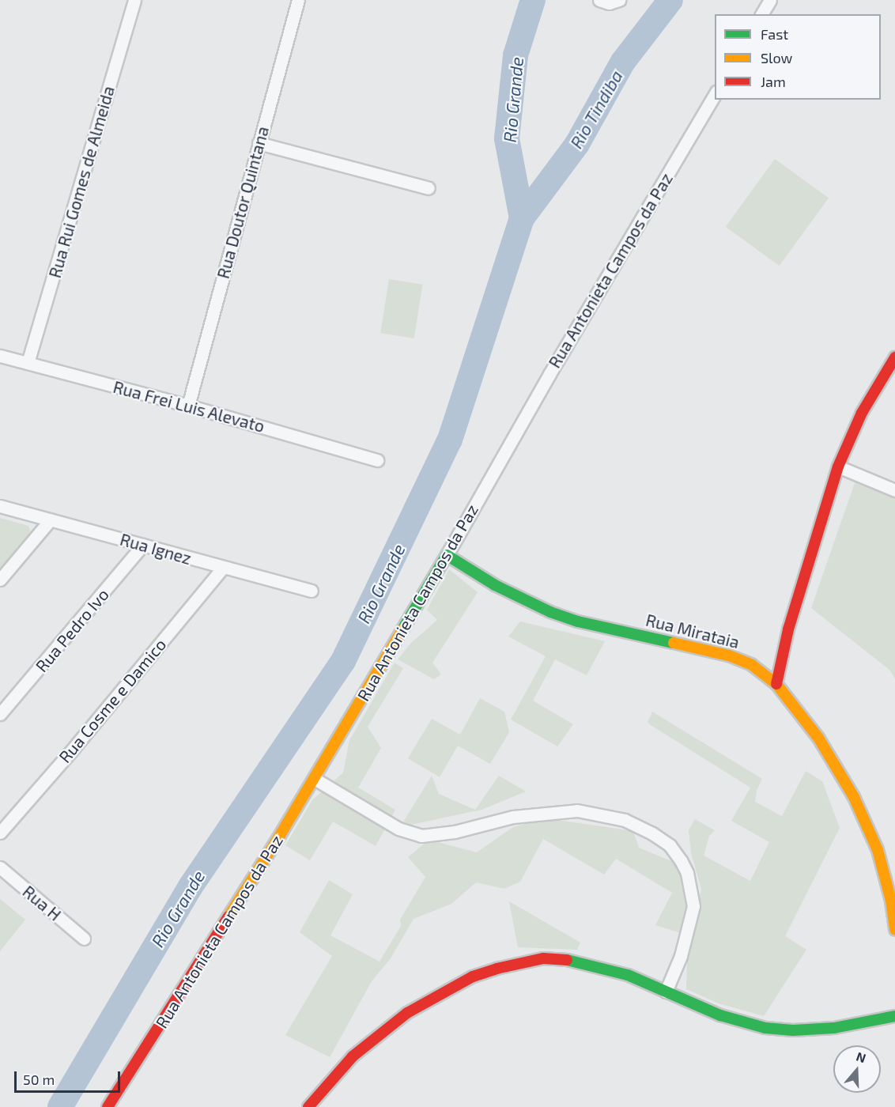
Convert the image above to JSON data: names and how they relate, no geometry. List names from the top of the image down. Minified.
{"streets":{"street":["Rua Rui Gomes de Almeida","Rua Doutor Quintana","Rua Antonieta Campos da Paz","Rua Frei Luis Alevato","Rua Ignez","Rua Pedro Ivo","Rua Mirataia","Rua Cosme e Damico","Rua H"]},"crossings":[["Rua Rui Gomes de Almeida","Rua Frei Luis Alevato"],["Rua Doutor Quintana","Rua Frei Luis Alevato"],["Rua Antonieta Campos da Paz","Rua Mirataia"],["Rua Ignez","Rua Pedro Ivo"],["Rua Ignez","Rua Cosme e Damico"]],"water":["Rio Grande","Rio Tindiba"],"legend":["Fast","Slow","Jam"],"scale_bar":"50 m","north":"top"}
